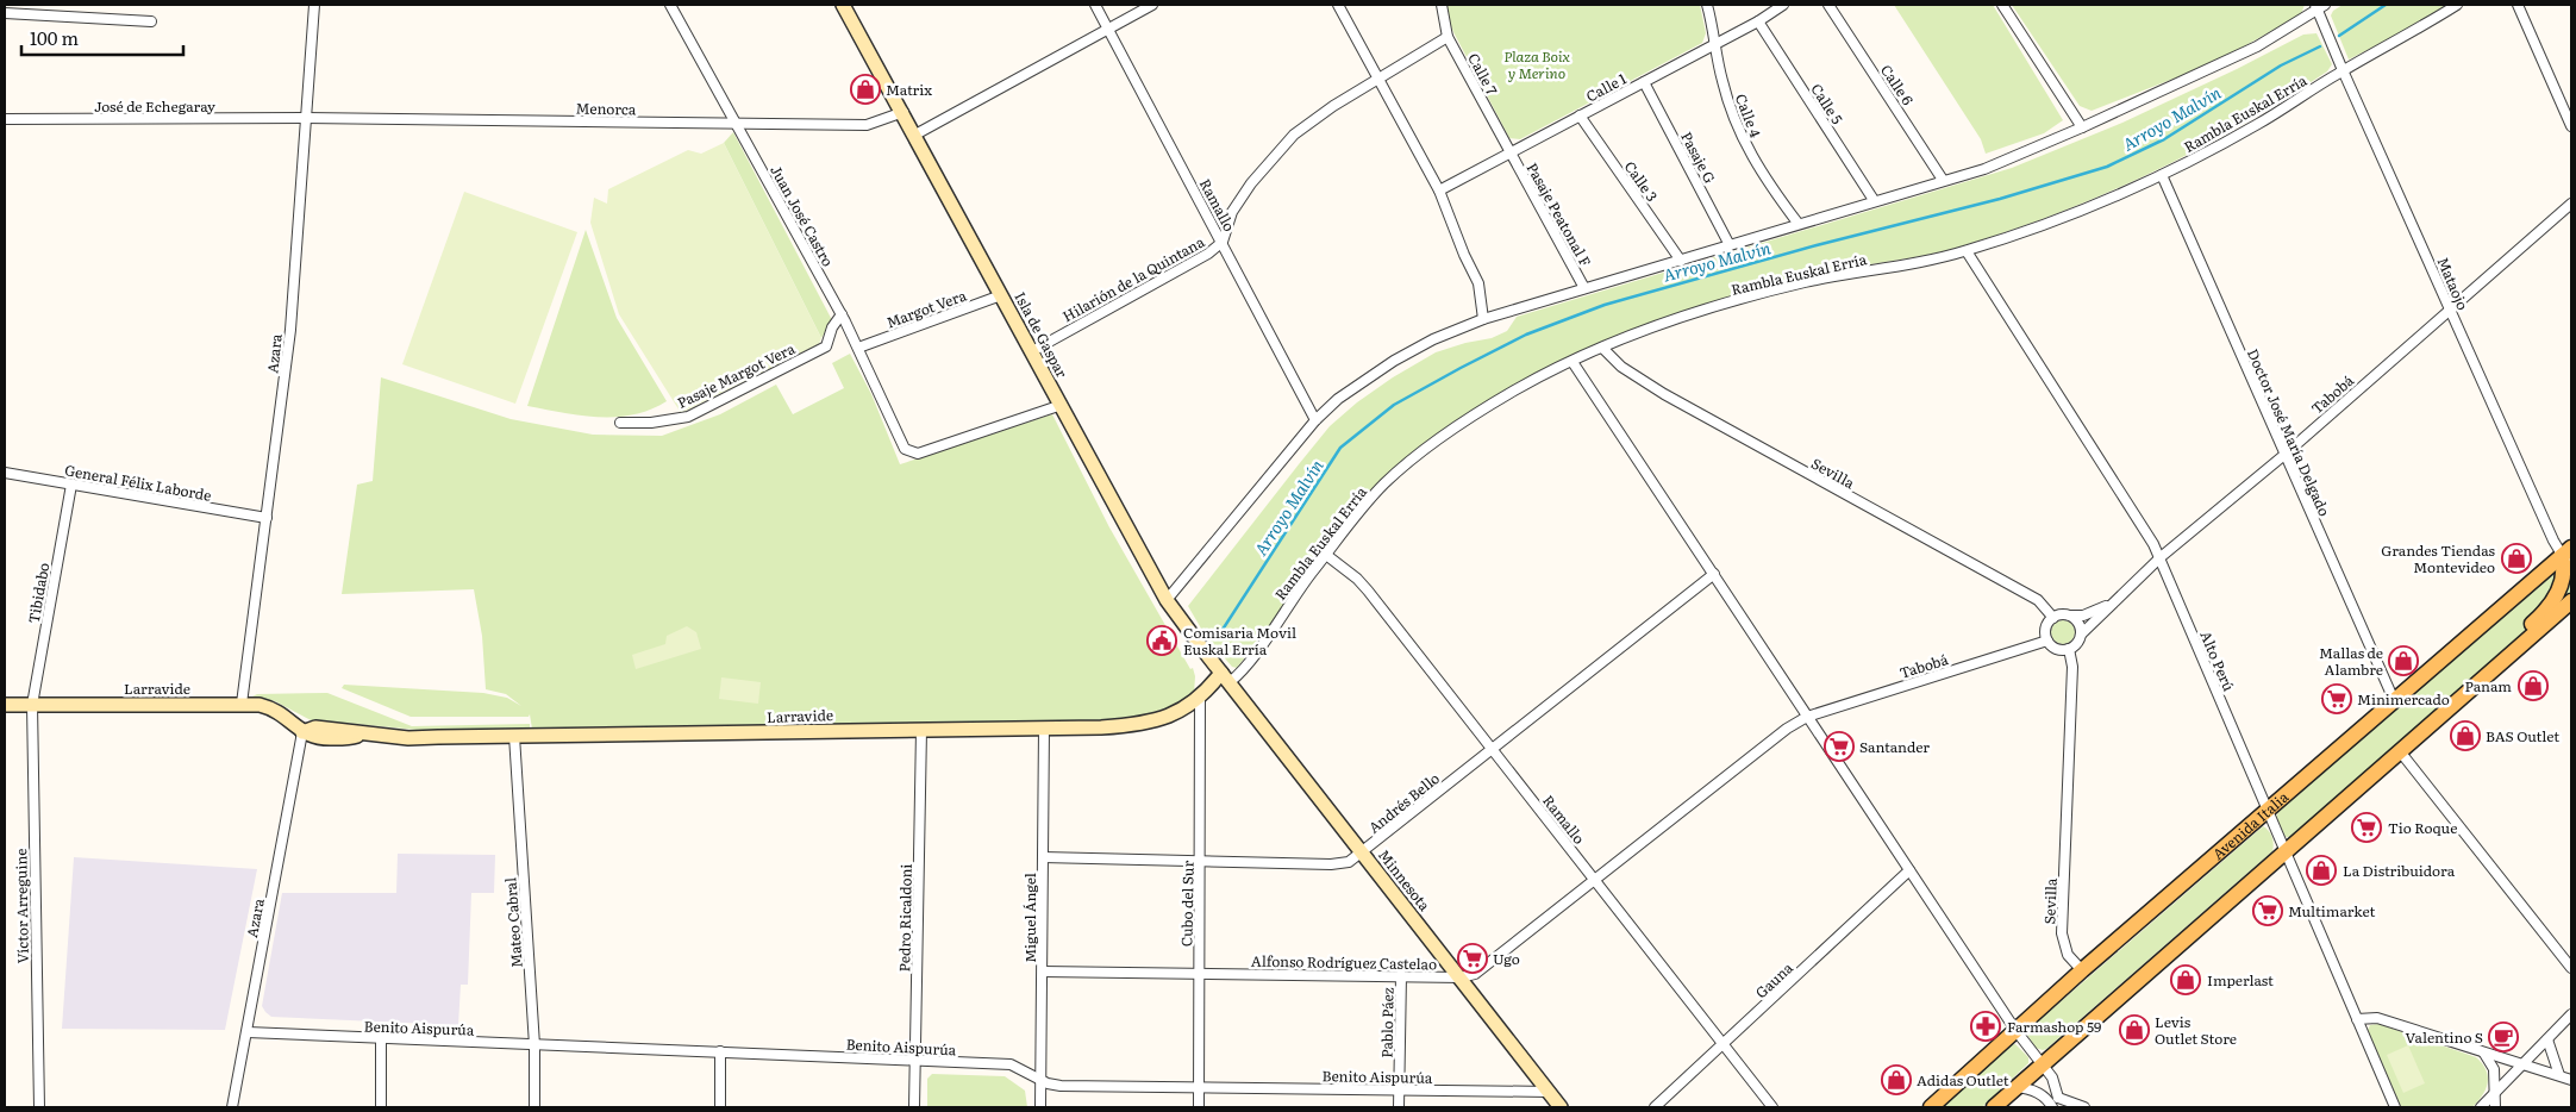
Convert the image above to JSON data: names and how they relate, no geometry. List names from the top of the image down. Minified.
{"streets":{"main road":["Avenida Italia"],"street":["Calle 7","Calle 6","Calle 1","Calle 5","José de Echegaray","Menorca","Rambla Euskal Erría","Calle 4","Pasaje G","Calle 3","Ramallo","Pasaje Peatonal F","Juan José Castro","Hilarión de la Quintana","Mataojo","Margot Vera","Isla de Gaspar","Azara","Pasaje Margot Vera","Tabobá","Doctor José María Delgado","Sevilla","General Félix Laborde","Tibidabo","Alto Perú","Larravide","Andrés Bello","Minnesota","Cubo del Sur","Víctor Arreguine","Pedro Ricaldoni","Miguel Ángel","Mateo Cabral","Alfonso Rodríguez Castelao","Gauna","Pablo Páez","Benito Aispurúa"]},"crossings":[["Calle 7","Calle 1"],["Calle 7","Pasaje Peatonal F"],["Calle 7","Hilarión de la Quintana"],["Calle 1","Calle 5"],["Calle 1","Calle 4"],["Calle 1","Pasaje G"],["Calle 1","Calle 3"],["Calle 1","Pasaje Peatonal F"],["José de Echegaray","Menorca"],["José de Echegaray","Azara"],["Menorca","Juan José Castro"],["Menorca","Isla de Gaspar"],["Menorca","Azara"],["Rambla Euskal Erría","Ramallo"],["Rambla Euskal Erría","Mataojo"],["Rambla Euskal Erría","Isla de Gaspar"],["Rambla Euskal Erría","Doctor José María Delgado"],["Rambla Euskal Erría","Sevilla"],["Rambla Euskal Erría","Alto Perú"],["Rambla Euskal Erría","Larravide"],["Rambla Euskal Erría","Minnesota"],["Ramallo","Hilarión de la Quintana"],["Ramallo","Andrés Bello"],["Ramallo","Alfonso Rodríguez Castelao"],["Ramallo","Gauna"],["Juan José Castro","Margot Vera"],["Juan José Castro","Isla de Gaspar"],["Juan José Castro","Pasaje Margot Vera"],["Hilarión de la Quintana","Isla de Gaspar"],["Mataojo","Tabobá"],["Mataojo","Avenida Italia"],["Margot Vera","Isla de Gaspar"],["Isla de Gaspar","Larravide"],["Isla de Gaspar","Minnesota"],["Azara","General Félix Laborde"],["Azara","Larravide"],["Azara","Benito Aispurúa"],["Tabobá","Doctor José María Delgado"],["Tabobá","Sevilla"],["Tabobá","Alto Perú"],["Tabobá","Alfonso Rodríguez Castelao"],["Doctor José María Delgado","Avenida Italia"],["Sevilla","Avenida Italia"],["General Félix Laborde","Tibidabo"],["Tibidabo","Larravide"],["Tibidabo","Víctor Arreguine"],["Alto Perú","Avenida Italia"],["Larravide","Minnesota"],["Larravide","Cubo del Sur"],["Larravide","Víctor Arreguine"],["Larravide","Pedro Ricaldoni"],["Larravide","Miguel Ángel"],["Larravide","Mateo Cabral"],["Andrés Bello","Minnesota"],["Andrés Bello","Cubo del Sur"],["Andrés Bello","Miguel Ángel"],["Minnesota","Alfonso Rodríguez Castelao"],["Minnesota","Benito Aispurúa"],["Cubo del Sur","Alfonso Rodríguez Castelao"],["Cubo del Sur","Benito Aispurúa"],["Pedro Ricaldoni","Benito Aispurúa"],["Miguel Ángel","Alfonso Rodríguez Castelao"],["Miguel Ángel","Benito Aispurúa"],["Mateo Cabral","Benito Aispurúa"],["Alfonso Rodríguez Castelao","Pablo Páez"],["Pablo Páez","Benito Aispurúa"]],"water":["Arroyo Malvín"],"parks":["Plaza Boix y Merino"],"places":{"shop":["Matrix","Grandes Tiendas Montevideo","Mallas de Alambre","Panam","BAS Outlet","La Distribuidora","Imperlast","Levis Outlet Store","Adidas Outlet"],"public building":["Comisaria Movil Euskal Erría"],"supermarket":["Minimercado","Santander","Tio Roque","Multimarket","Ugo"],"pharmacy":["Farmashop 59"],"cafe":["Valentino S"]},"scale_bar":"100 m"}
